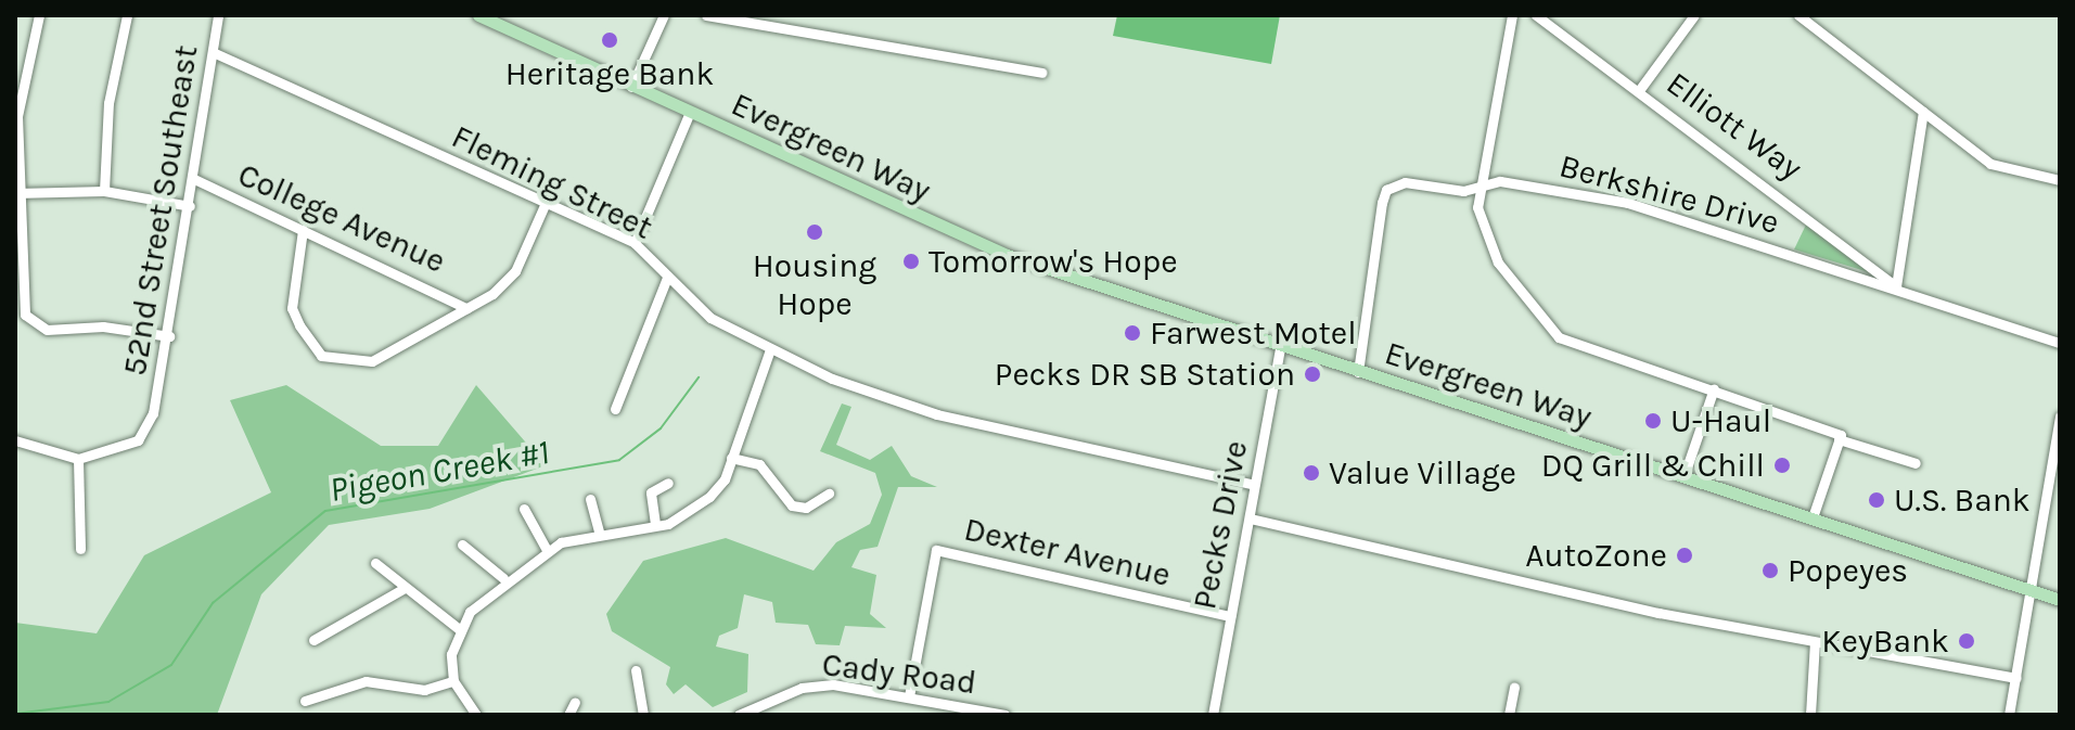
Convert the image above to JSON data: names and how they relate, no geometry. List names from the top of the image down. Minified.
{"streets":{"main road":["Evergreen Way"],"street":["Elliott Way","Fleming Street","Berkshire Drive","52nd Street Southeast","College Avenue","Pecks Drive","Dexter Avenue","Cady Road"]},"crossings":[["Elliott Way","Berkshire Drive"],["Evergreen Way","Berkshire Drive"],["Evergreen Way","Pecks Drive"],["Fleming Street","52nd Street Southeast"],["Fleming Street","Pecks Drive"],["52nd Street Southeast","College Avenue"],["Pecks Drive","Dexter Avenue"],["Dexter Avenue","Cady Road"]],"water":["Pigeon Creek #1"],"places":["Heritage Bank","Housing Hope","Tomorrow's Hope","Farwest Motel","Pecks DR SB Station","U-Haul","DQ Grill & Chill","Value Village","U.S. Bank","AutoZone","Popeyes","KeyBank"]}
